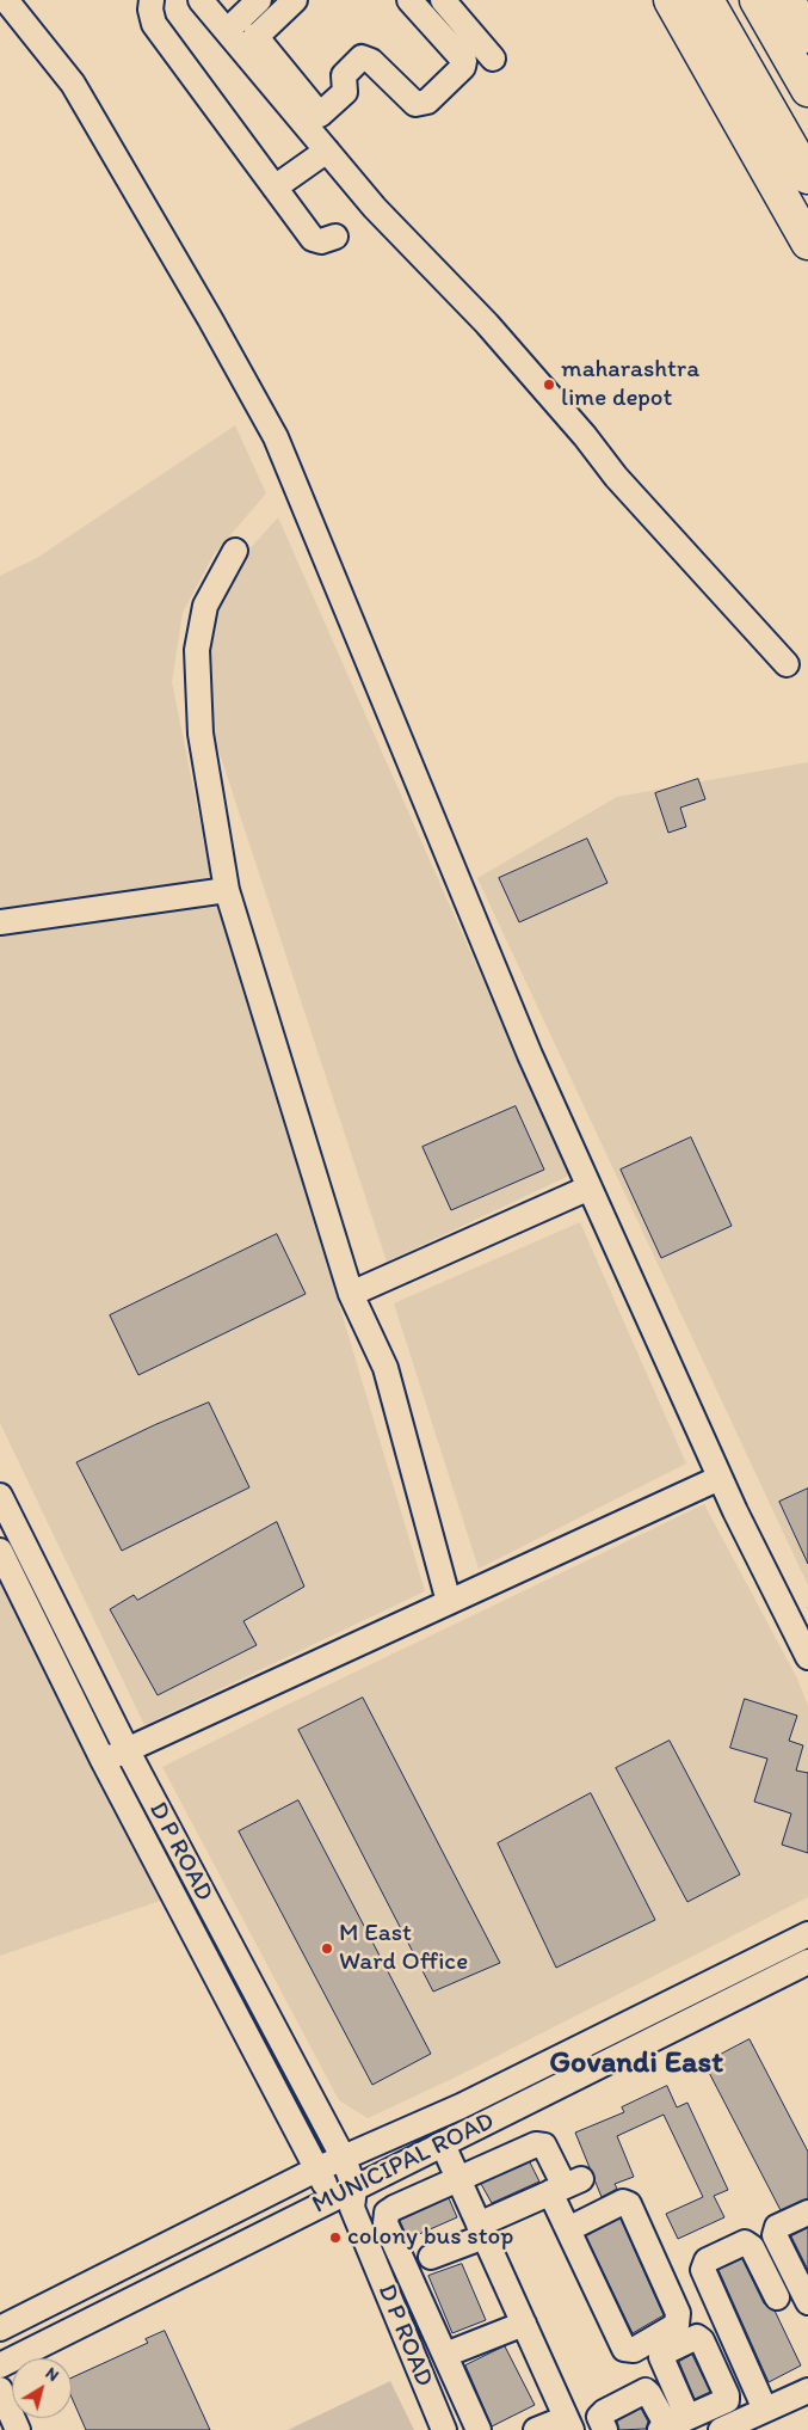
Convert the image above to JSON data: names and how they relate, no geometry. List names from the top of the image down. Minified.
{"streets":{"street":["D P ROAD","MUNICIPAL ROAD"]},"crossings":[["D P ROAD","MUNICIPAL ROAD"]],"districts":["Govandi East"],"places":["maharashtra lime depot","M East Ward Office","colony bus stop"],"north":"top right"}
